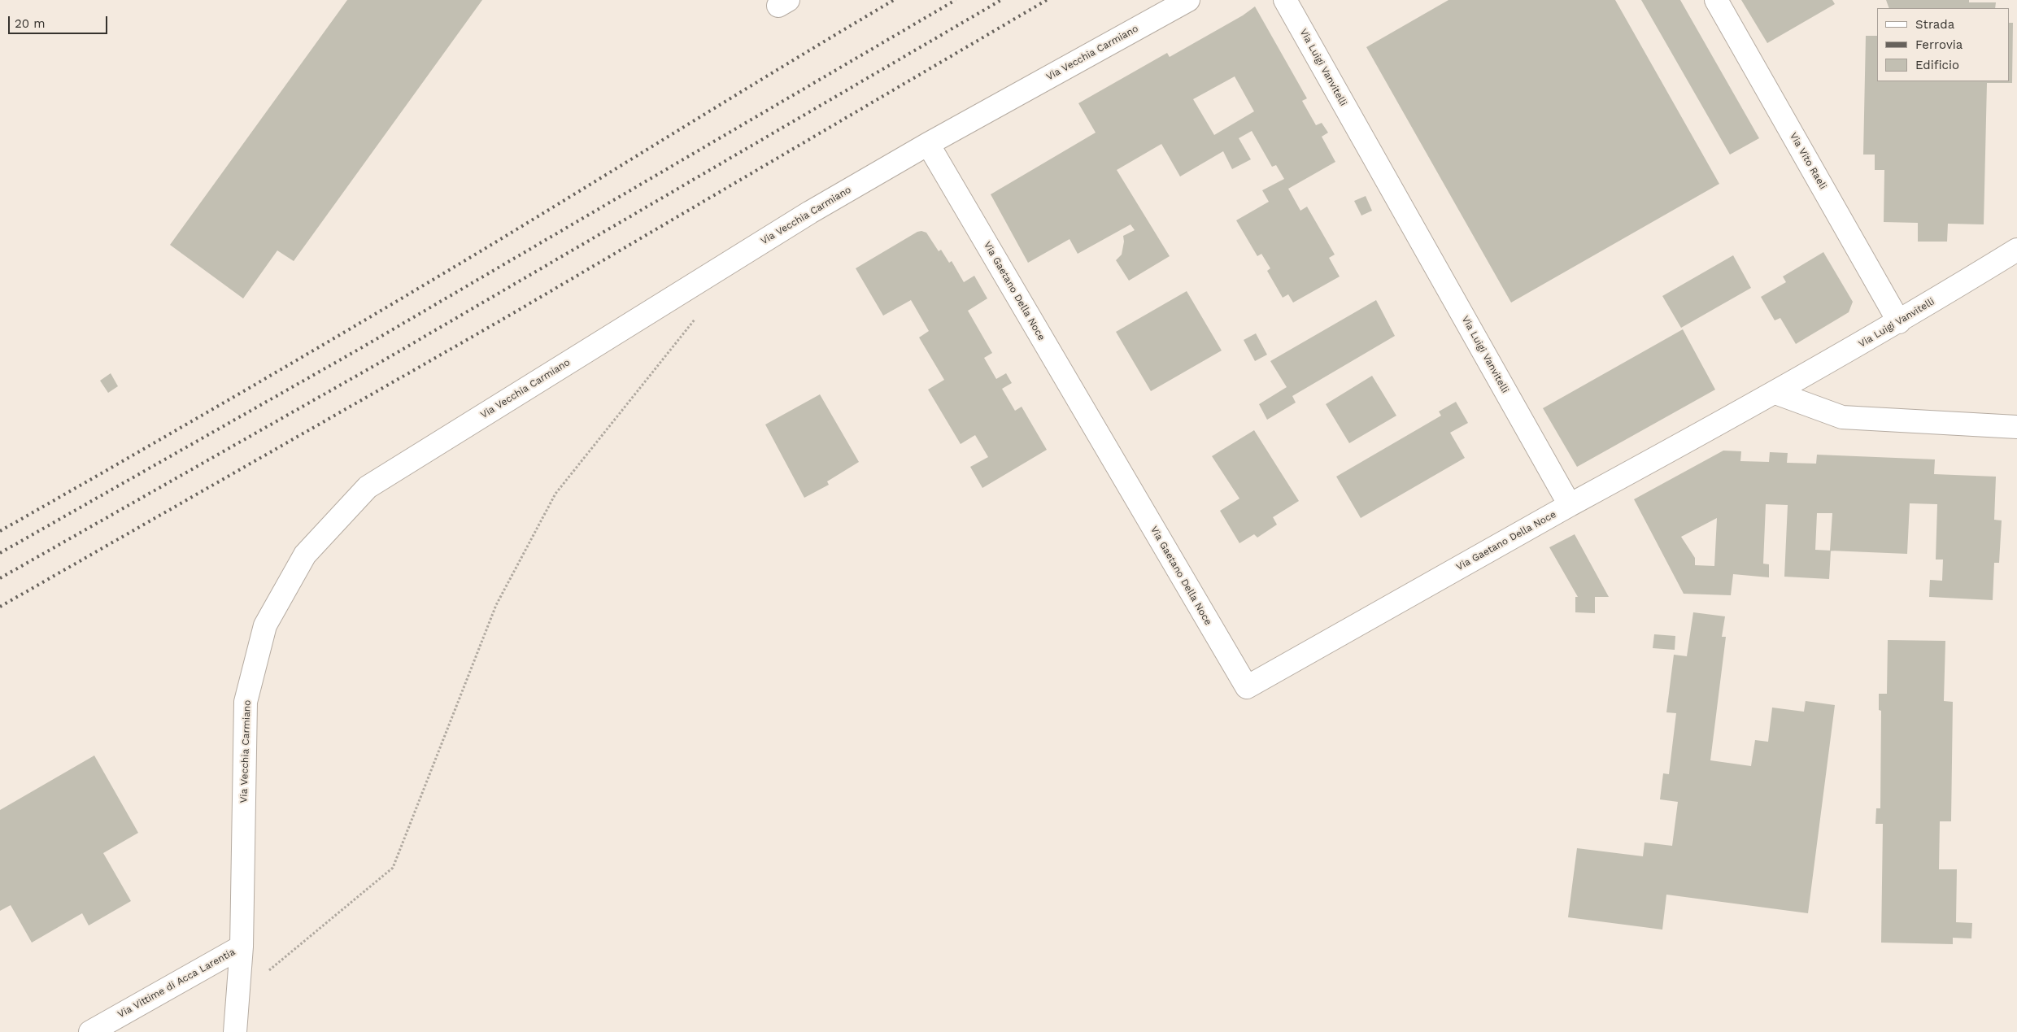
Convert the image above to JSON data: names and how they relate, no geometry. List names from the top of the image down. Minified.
{"streets":{"street":["Via Vecchia Carmiano","Via Luigi Vanvitelli","Via Vito Raeli","Via Gaetano Della Noce","Via Vittime di Acca Larentia"]},"crossings":[["Via Vecchia Carmiano","Via Gaetano Della Noce"],["Via Vecchia Carmiano","Via Vittime di Acca Larentia"],["Via Luigi Vanvitelli","Via Vito Raeli"],["Via Luigi Vanvitelli","Via Gaetano Della Noce"]],"legend":["Strada","Ferrovia","Edificio"],"scale_bar":"20 m"}
